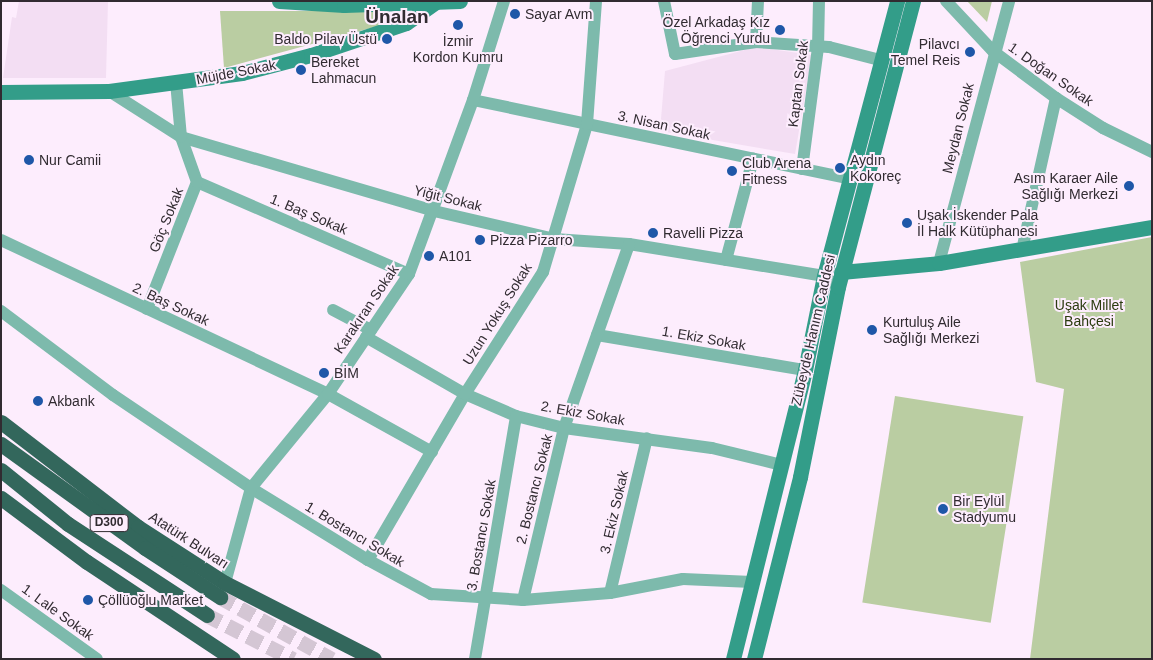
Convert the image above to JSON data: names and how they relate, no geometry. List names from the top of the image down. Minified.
{"streets":{"highway":["D300","Atatürk Bulvarı"],"main road":["Müjde Sokak","Zübeyde Hanım Caddesi"],"street":["1. Doğan Sokak","Kaptan Sokak","3. Nisan Sokak","Meydan Sokak","Yiğit Sokak","1. Baş Sokak","Göç Sokak","2. Baş Sokak","Karakıran Sokak","Uzun Yokuş Sokak","1. Ekiz Sokak","2. Ekiz Sokak","2. Bostancı Sokak","3. Ekiz Sokak","1. Bostancı Sokak","3. Bostancı Sokak","1. Lale Sokak"]},"crossings":[["Müjde Sokak","Yiğit Sokak"],["Müjde Sokak","Göç Sokak"],["1. Doğan Sokak","Meydan Sokak"],["Kaptan Sokak","3. Nisan Sokak"],["3. Nisan Sokak","Karakıran Sokak"],["3. Nisan Sokak","Uzun Yokuş Sokak"],["3. Nisan Sokak","Zübeyde Hanım Caddesi"],["Yiğit Sokak","Göç Sokak"],["Yiğit Sokak","Karakıran Sokak"],["Yiğit Sokak","Uzun Yokuş Sokak"],["Yiğit Sokak","Zübeyde Hanım Caddesi"],["Yiğit Sokak","2. Bostancı Sokak"],["1. Baş Sokak","Göç Sokak"],["1. Baş Sokak","Karakıran Sokak"],["Göç Sokak","2. Baş Sokak"],["2. Baş Sokak","Karakıran Sokak"],["2. Baş Sokak","Uzun Yokuş Sokak"],["Karakıran Sokak","2. Ekiz Sokak"],["Karakıran Sokak","1. Bostancı Sokak"],["Karakıran Sokak","Atatürk Bulvarı"],["Uzun Yokuş Sokak","2. Ekiz Sokak"],["Uzun Yokuş Sokak","1. Bostancı Sokak"],["Zübeyde Hanım Caddesi","1. Ekiz Sokak"],["Zübeyde Hanım Caddesi","2. Ekiz Sokak"],["Zübeyde Hanım Caddesi","1. Bostancı Sokak"],["1. Ekiz Sokak","2. Bostancı Sokak"],["2. Ekiz Sokak","2. Bostancı Sokak"],["2. Ekiz Sokak","3. Ekiz Sokak"],["2. Ekiz Sokak","3. Bostancı Sokak"],["2. Bostancı Sokak","1. Bostancı Sokak"],["3. Ekiz Sokak","1. Bostancı Sokak"],["1. Bostancı Sokak","3. Bostancı Sokak"]],"districts":["Ünalan"],"parks":["Uşak Millet Bahçesi"],"places":["Sayar Avm","İzmir Kordon Kumru","Özel Arkadaş Kız Öğrenci Yurdu","Baldo Pilav Üstü","Pilavcı Temel Reis","Bereket Lahmacun","Nur Camii","Aydın Kokoreç","Club Arena Fitness","Asım Karaer Aile Sağlığı Merkezi","Uşak İskender Pala İl Halk Kütüphanesi","Ravelli Pizza","Pizza Pizarro","A101","Kurtuluş Aile Sağlığı Merkezi","BİM","Akbank","Bir Eylül Stadyumu","Çöllüoğlu Market"]}
